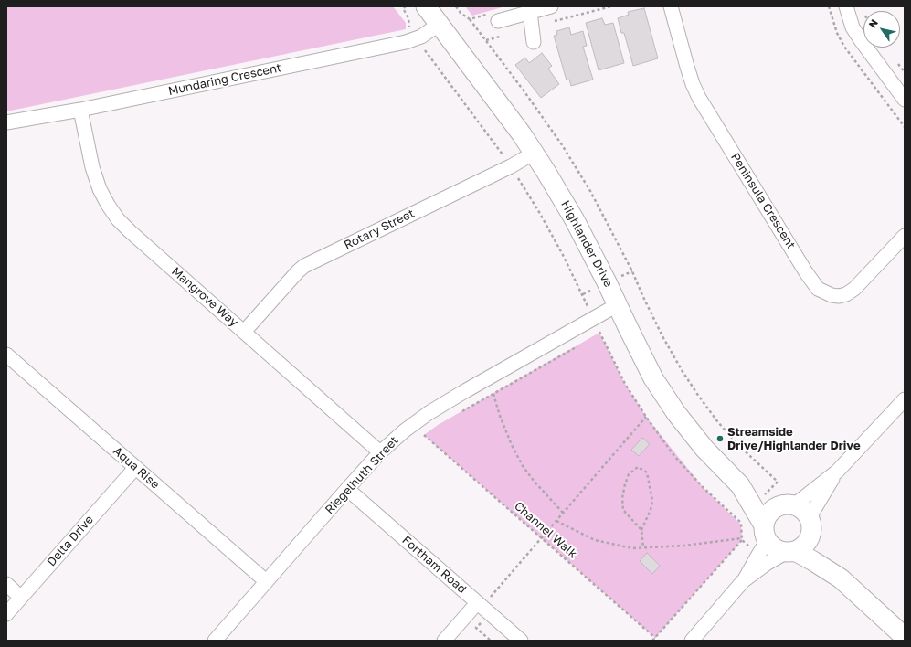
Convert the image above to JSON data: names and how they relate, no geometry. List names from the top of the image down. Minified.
{"streets":{"street":["Mundaring Crescent","Peninsula Crescent","Rotary Street","Highlander Drive","Mangrove Way","Aqua Rise","Riegelhuth Street","Delta Drive","Fortham Road"],"path":["Channel Walk"]},"crossings":[["Mundaring Crescent","Highlander Drive"],["Mundaring Crescent","Mangrove Way"],["Rotary Street","Highlander Drive"],["Rotary Street","Mangrove Way"],["Highlander Drive","Riegelhuth Street"],["Mangrove Way","Riegelhuth Street"],["Aqua Rise","Riegelhuth Street"],["Aqua Rise","Delta Drive"],["Riegelhuth Street","Fortham Road"]],"places":["Streamside Drive/Highlander Drive"],"north":"top left"}
